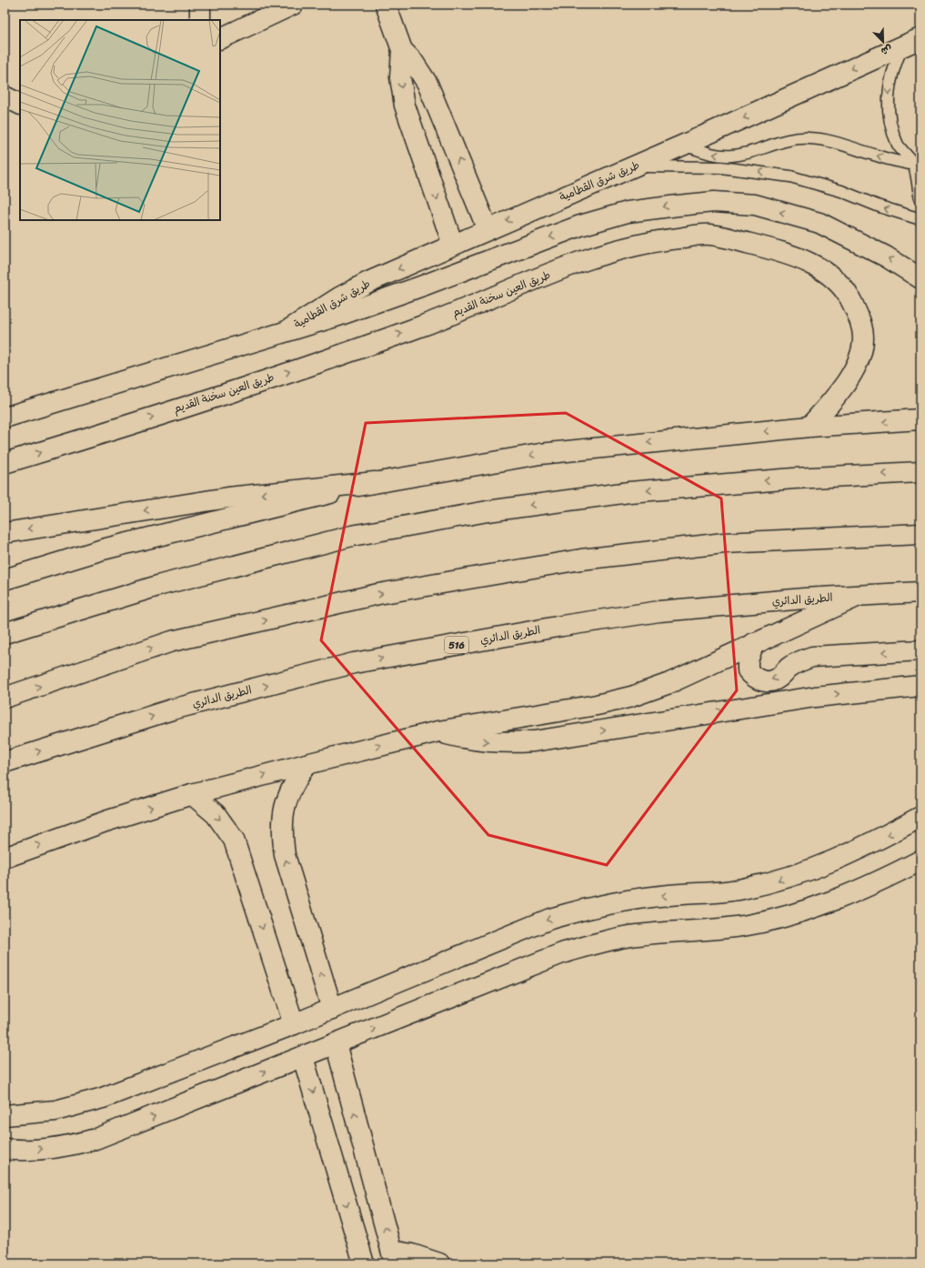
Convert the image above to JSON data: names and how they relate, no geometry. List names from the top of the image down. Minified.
{"streets":{"main road":["طريق شرق القطامية","طريق العين سخنة القديم","الطريق الدائري","516"]},"one_way":["طريق شرق القطامية"],"north":"bottom right"}
